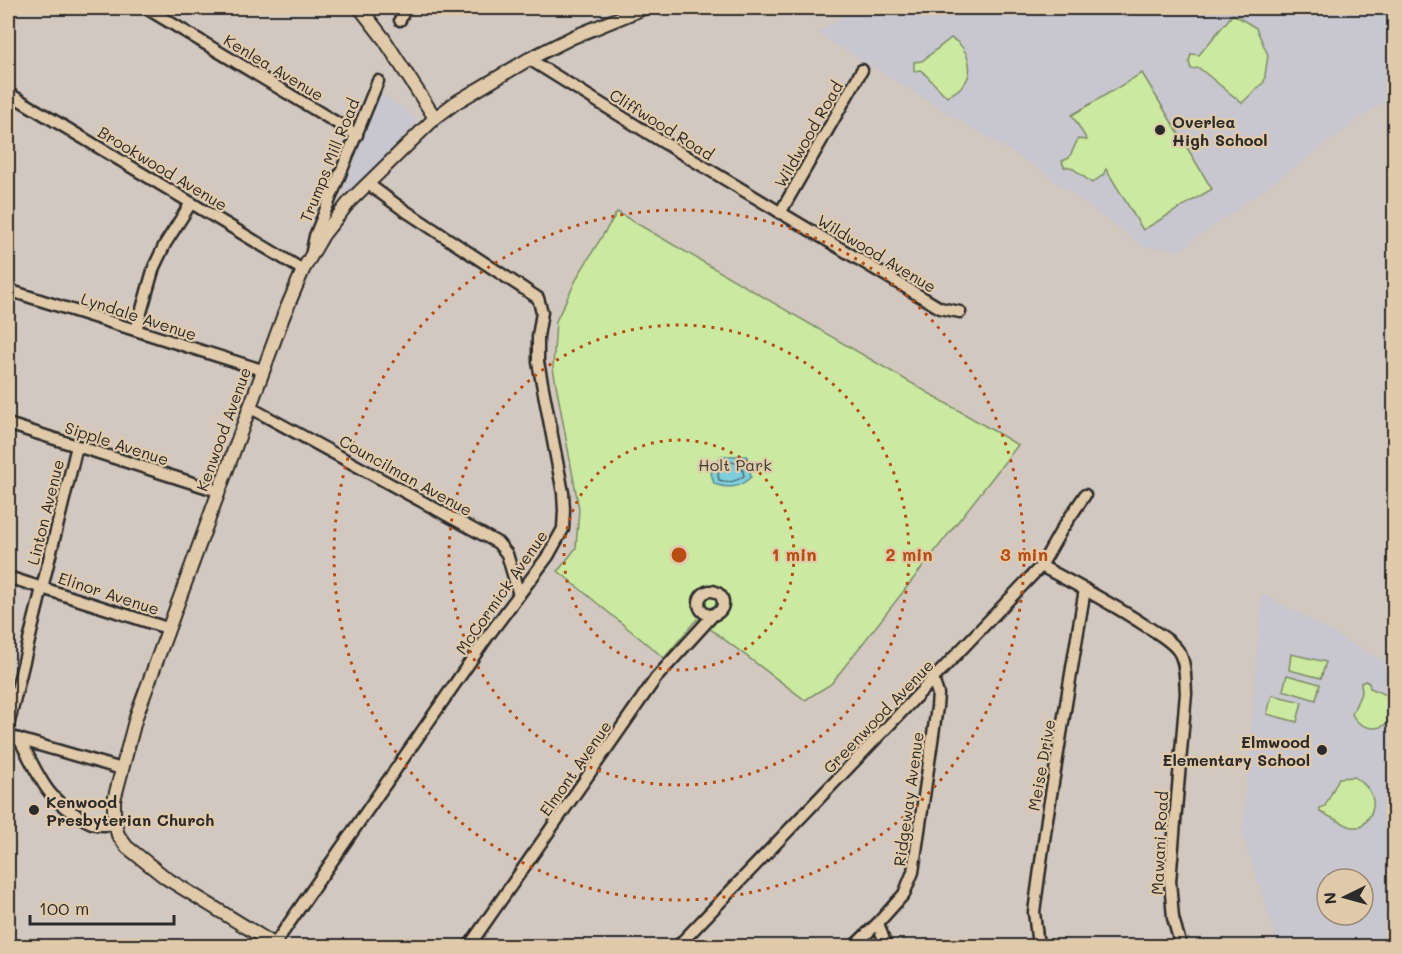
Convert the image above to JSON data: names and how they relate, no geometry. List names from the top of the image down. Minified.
{"streets":{"main road":["Kenwood Avenue"],"street":["Kenlea Avenue","Cliffwood Road","Wildwood Road","Trumps Mill Road","Brookwood Avenue","Wildwood Avenue","Lyndale Avenue","Sipple Avenue","Councilman Avenue","Linton Avenue","McCormick Avenue","Elinor Avenue","Greenwood Avenue","Meise Drive","Elmont Avenue","Ridgeway Avenue","Mawani Road"]},"crossings":[["Kenlea Avenue","Trumps Mill Road"],["Cliffwood Road","Wildwood Road"],["Cliffwood Road","Wildwood Avenue"],["Cliffwood Road","Kenwood Avenue"],["Wildwood Road","Wildwood Avenue"],["Trumps Mill Road","Kenwood Avenue"],["Brookwood Avenue","Kenwood Avenue"],["Lyndale Avenue","Kenwood Avenue"],["Kenwood Avenue","Sipple Avenue"],["Kenwood Avenue","Councilman Avenue"],["Kenwood Avenue","McCormick Avenue"],["Kenwood Avenue","Elinor Avenue"],["Sipple Avenue","Linton Avenue"],["Councilman Avenue","McCormick Avenue"],["Linton Avenue","Elinor Avenue"],["Greenwood Avenue","Ridgeway Avenue"],["Greenwood Avenue","Mawani Road"],["Meise Drive","Mawani Road"]],"parks":["Holt Park"],"places":["Overlea High School","Elmwood Elementary School","Kenwood Presbyterian Church"],"scale_bar":"100 m","north":"left","rings":["1 min","2 min","3 min"]}
